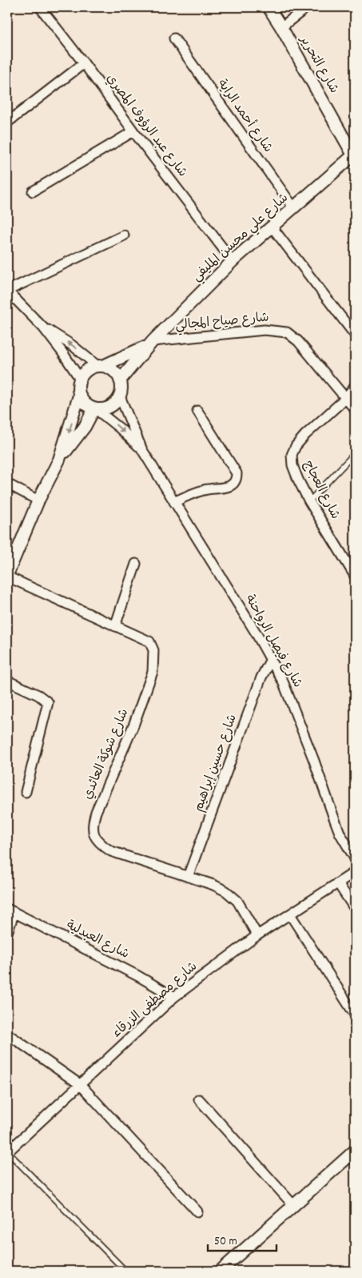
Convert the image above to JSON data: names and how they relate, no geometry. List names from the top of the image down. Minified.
{"streets":{"street":["شارع التحرير","شارع أحمد الراية","شارع عبد الرؤوف المصري","شارع علي محسن المليفي","شارع صياح المجالي","شارع العجاج","شارع فيصل الرواحنة","شارع شوكة العائدي","شارع حسين إبراهيم","شارع العبدلية","شارع مصطفى الزرقاء"]},"crossings":[["شارع التحرير","شارع علي محسن المليفي"],["شارع أحمد الراية","شارع علي محسن المليفي"],["شارع عبد الرؤوف المصري","شارع علي محسن المليفي"],["شارع علي محسن المليفي","شارع صياح المجالي"],["شارع علي محسن المليفي","شارع فيصل الرواحنة"],["شارع صياح المجالي","شارع العجاج"],["شارع فيصل الرواحنة","شارع حسين إبراهيم"],["شارع شوكة العائدي","شارع حسين إبراهيم"],["شارع شوكة العائدي","شارع مصطفى الزرقاء"],["شارع العبدلية","شارع مصطفى الزرقاء"]],"scale_bar":"50 m"}
